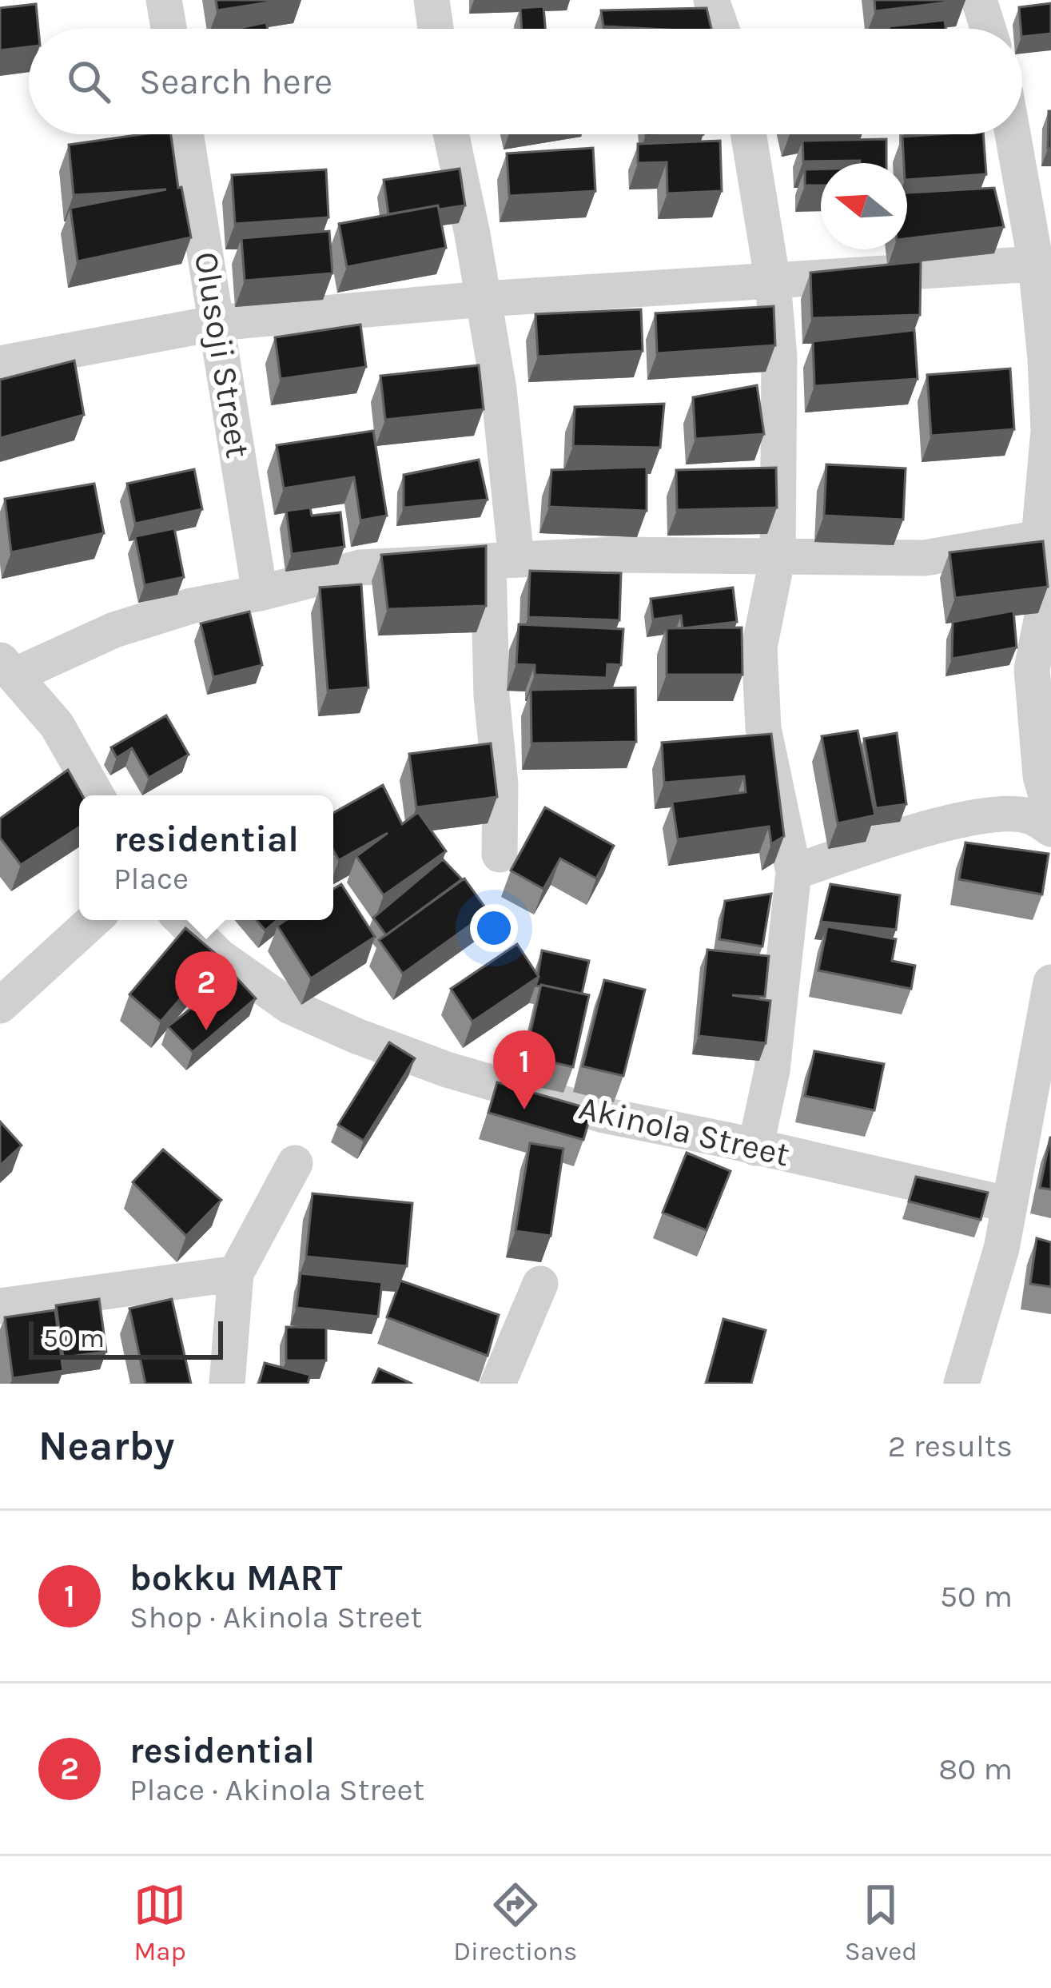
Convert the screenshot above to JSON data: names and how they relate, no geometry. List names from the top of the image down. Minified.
{"streets":{"street":["Olusoji Street","Akinola Street"]},"scale_bar":"50 m","north":"left","page":{"search":"Search here","popup":["residential","Place"],"pins":["2","1"],"scale":"50 m","heading":["Nearby","2 results"],"list":[{"mark":"1","name":"bokku MART","note":"Shop · Akinola Street","value":"50 m"},{"mark":"2","name":"residential","note":"Place · Akinola Street","value":"80 m"}],"nav":["Map","Directions","Saved"]}}
